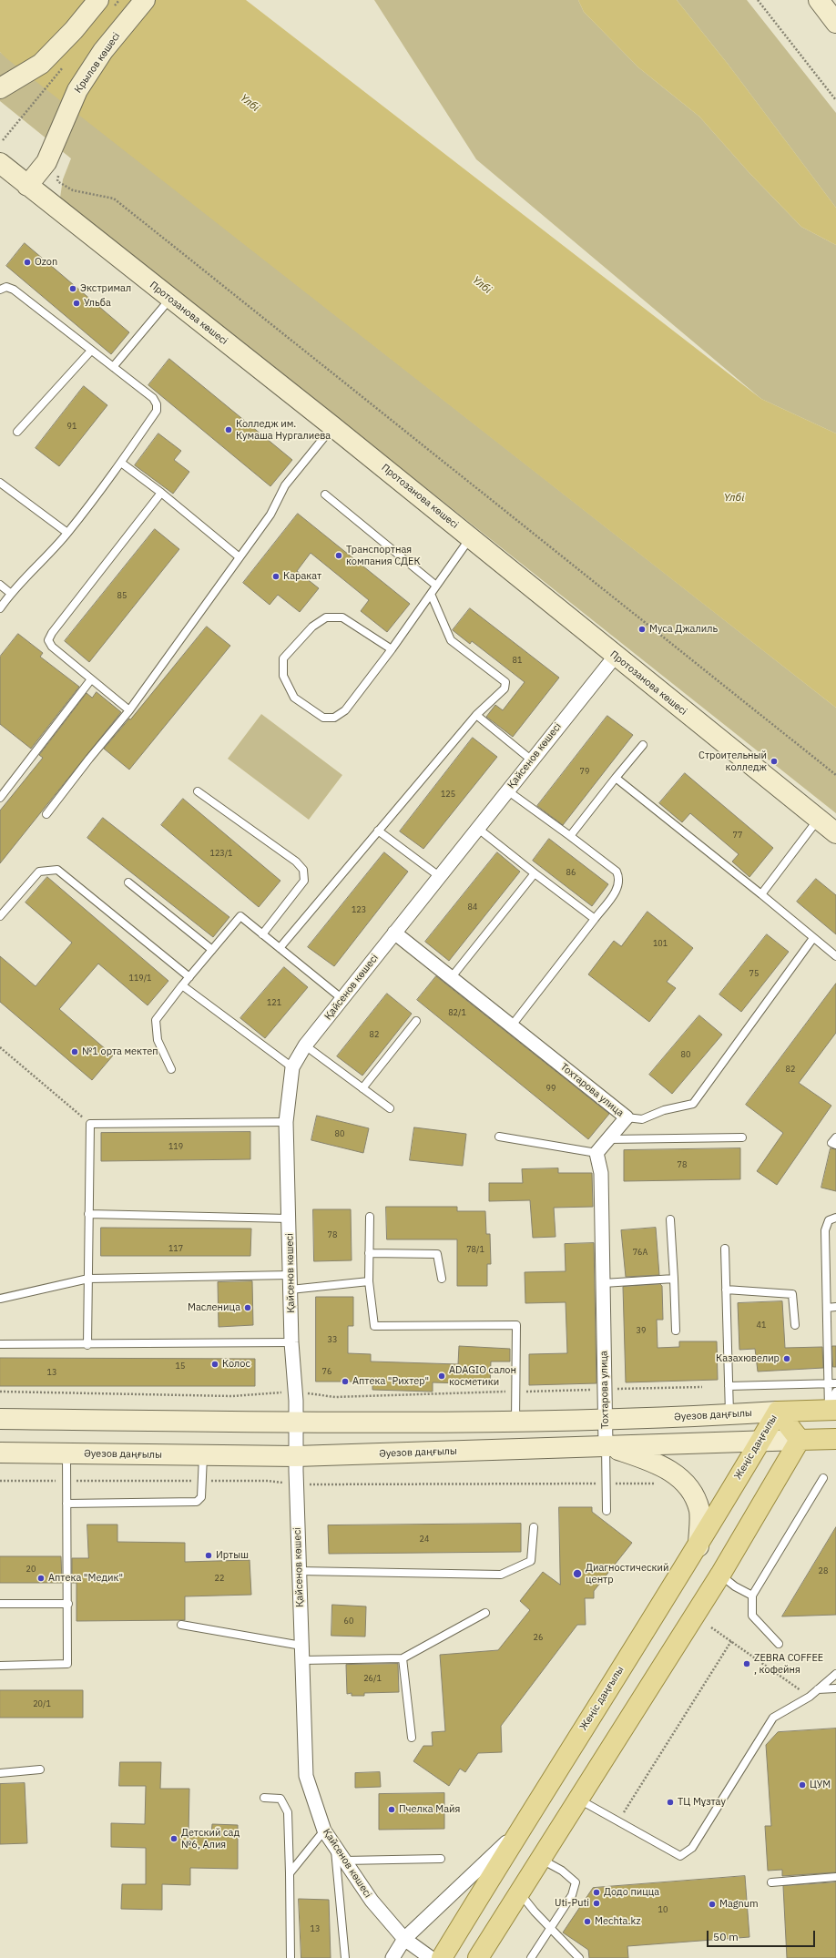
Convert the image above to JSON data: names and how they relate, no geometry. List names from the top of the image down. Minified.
{"streets":{"main road":["Крылов көшесі","Протозанова көшесі","Әуезов даңғылы","Жеңіс даңғылы"],"street":["Қайсенов көшесі","Тохтарова улица"]},"crossings":[["Крылов көшесі","Протозанова көшесі"],["Протозанова көшесі","Қайсенов көшесі"],["Қайсенов көшесі","Тохтарова улица"],["Қайсенов көшесі","Әуезов даңғылы"],["Тохтарова улица","Әуезов даңғылы"],["Әуезов даңғылы","Жеңіс даңғылы"]],"water":["Үлбі"],"places":["Ozon","Экстримал","Ульба","Колледж им. Кумаша Нургалиева","Транспортная компания СДЕК","Каракат","Муса Джалиль","Строительный колледж","№1 орта мектеп","Масленица","Казахювелир","Колос","ADAGIO салон косметики","Аптека \"Рихтер\"","Иртыш","Диагностический центр","Аптека \"Медик\"","ZEBRA COFFEE , кофейня","ЦУМ","ТЦ Мұзтау","Пчелка Майя","Детский сад №6, Алия","Додо пицца","Uti-Puti","Magnum","Mechta.kz"],"house_numbers":["91","85","81","79","125","77","123/1","86","84","123","101","75","119/1","121","82/1","82","80","82","99","80","119","78","78","117","78/1","76А","41","39","33","15","76","13","24","20","28","22","60","26","26/1","20/1","10","13"],"scale_bar":"50 m"}
